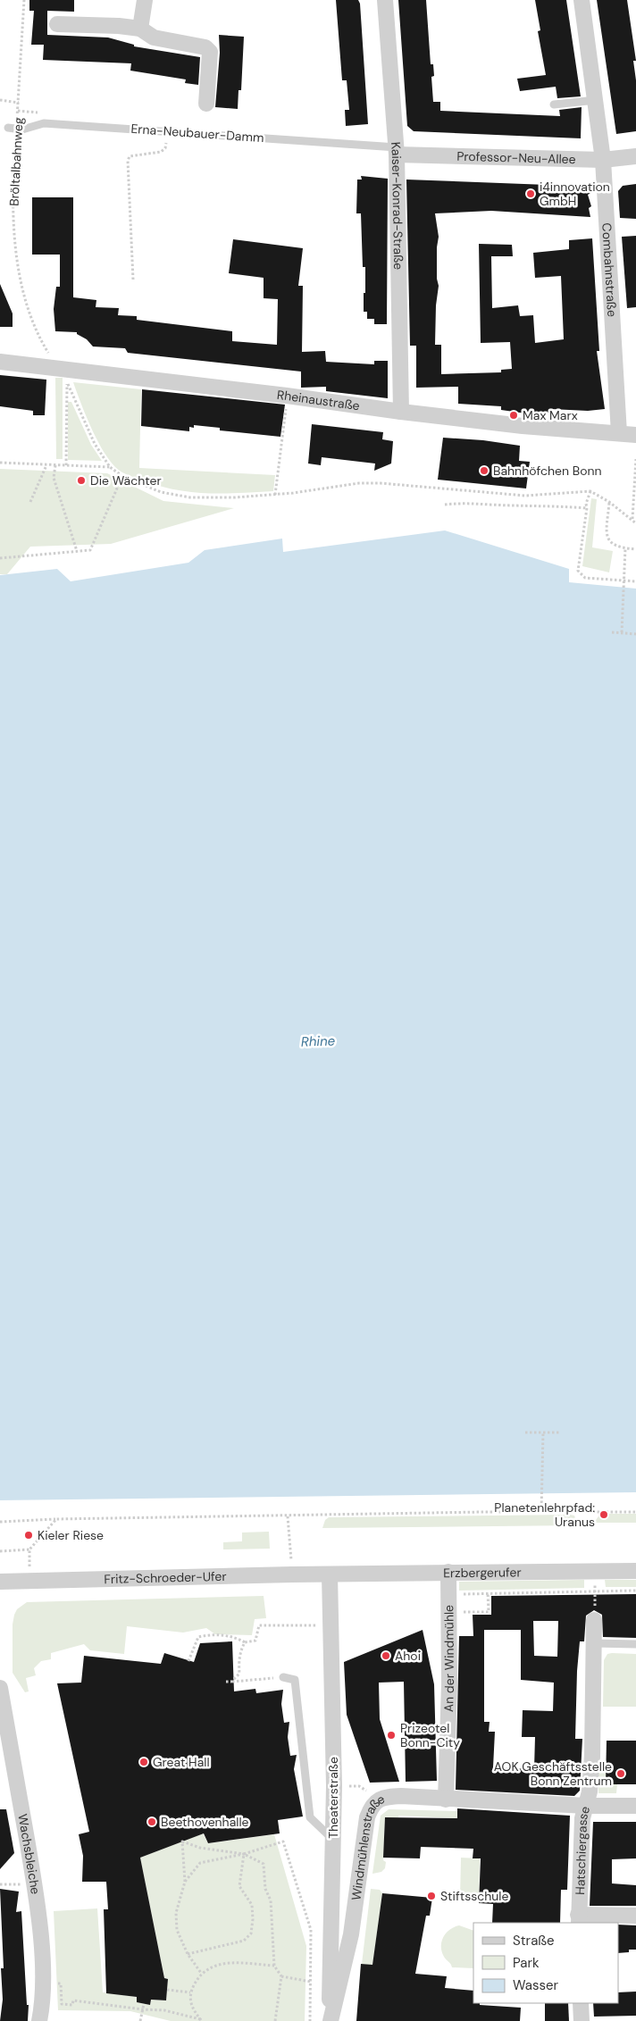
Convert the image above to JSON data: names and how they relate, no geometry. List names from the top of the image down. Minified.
{"streets":{"street":["Professor-Neu-Allee","Kaiser-Konrad-Straße","Combahnstraße","Rheinaustraße","Erzbergerufer","Fritz-Schroeder-Ufer","An der Windmühle","Theaterstraße","Hatschiergasse","Windmühlenstraße","Wachsbleiche"],"lane":["Erna-Neubauer-Damm"],"path":["Bröltalbahnweg"]},"crossings":[["Erna-Neubauer-Damm","Professor-Neu-Allee"],["Erna-Neubauer-Damm","Bröltalbahnweg"],["Erna-Neubauer-Damm","Kaiser-Konrad-Straße"],["Professor-Neu-Allee","Kaiser-Konrad-Straße"],["Professor-Neu-Allee","Combahnstraße"],["Bröltalbahnweg","Rheinaustraße"],["Kaiser-Konrad-Straße","Rheinaustraße"],["Combahnstraße","Rheinaustraße"],["Erzbergerufer","Fritz-Schroeder-Ufer"],["Erzbergerufer","An der Windmühle"],["Erzbergerufer","Theaterstraße"],["Fritz-Schroeder-Ufer","Theaterstraße"],["An der Windmühle","Windmühlenstraße"],["Theaterstraße","Windmühlenstraße"],["Hatschiergasse","Windmühlenstraße"]],"water":["Rhine"],"places":["i4innovation GmbH","Max Marx","Bahnhöfchen Bonn","Die Wächter","Planetenlehrpfad: Uranus","Kieler Riese","Ahoi","Prizeotel Bonn-City","Great Hall","AOK Geschäftsstelle Bonn Zentrum","Beethovenhalle","Stiftsschule"],"legend":["Straße","Park","Wasser"]}
